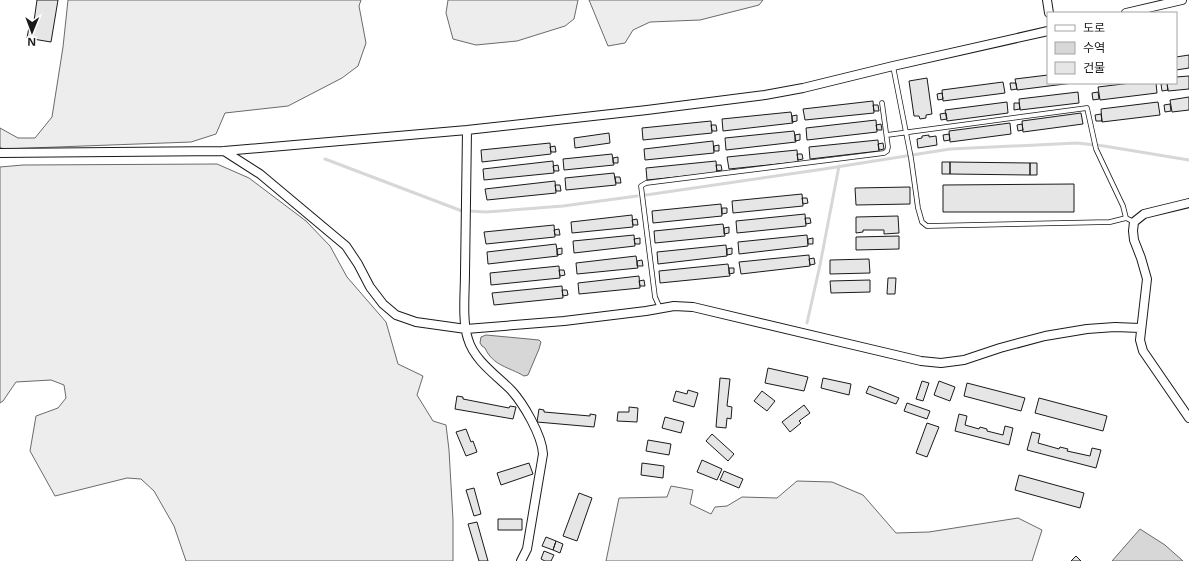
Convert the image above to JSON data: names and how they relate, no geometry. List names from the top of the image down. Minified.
{"legend":["도로","수역","건물"],"north":"bottom"}
